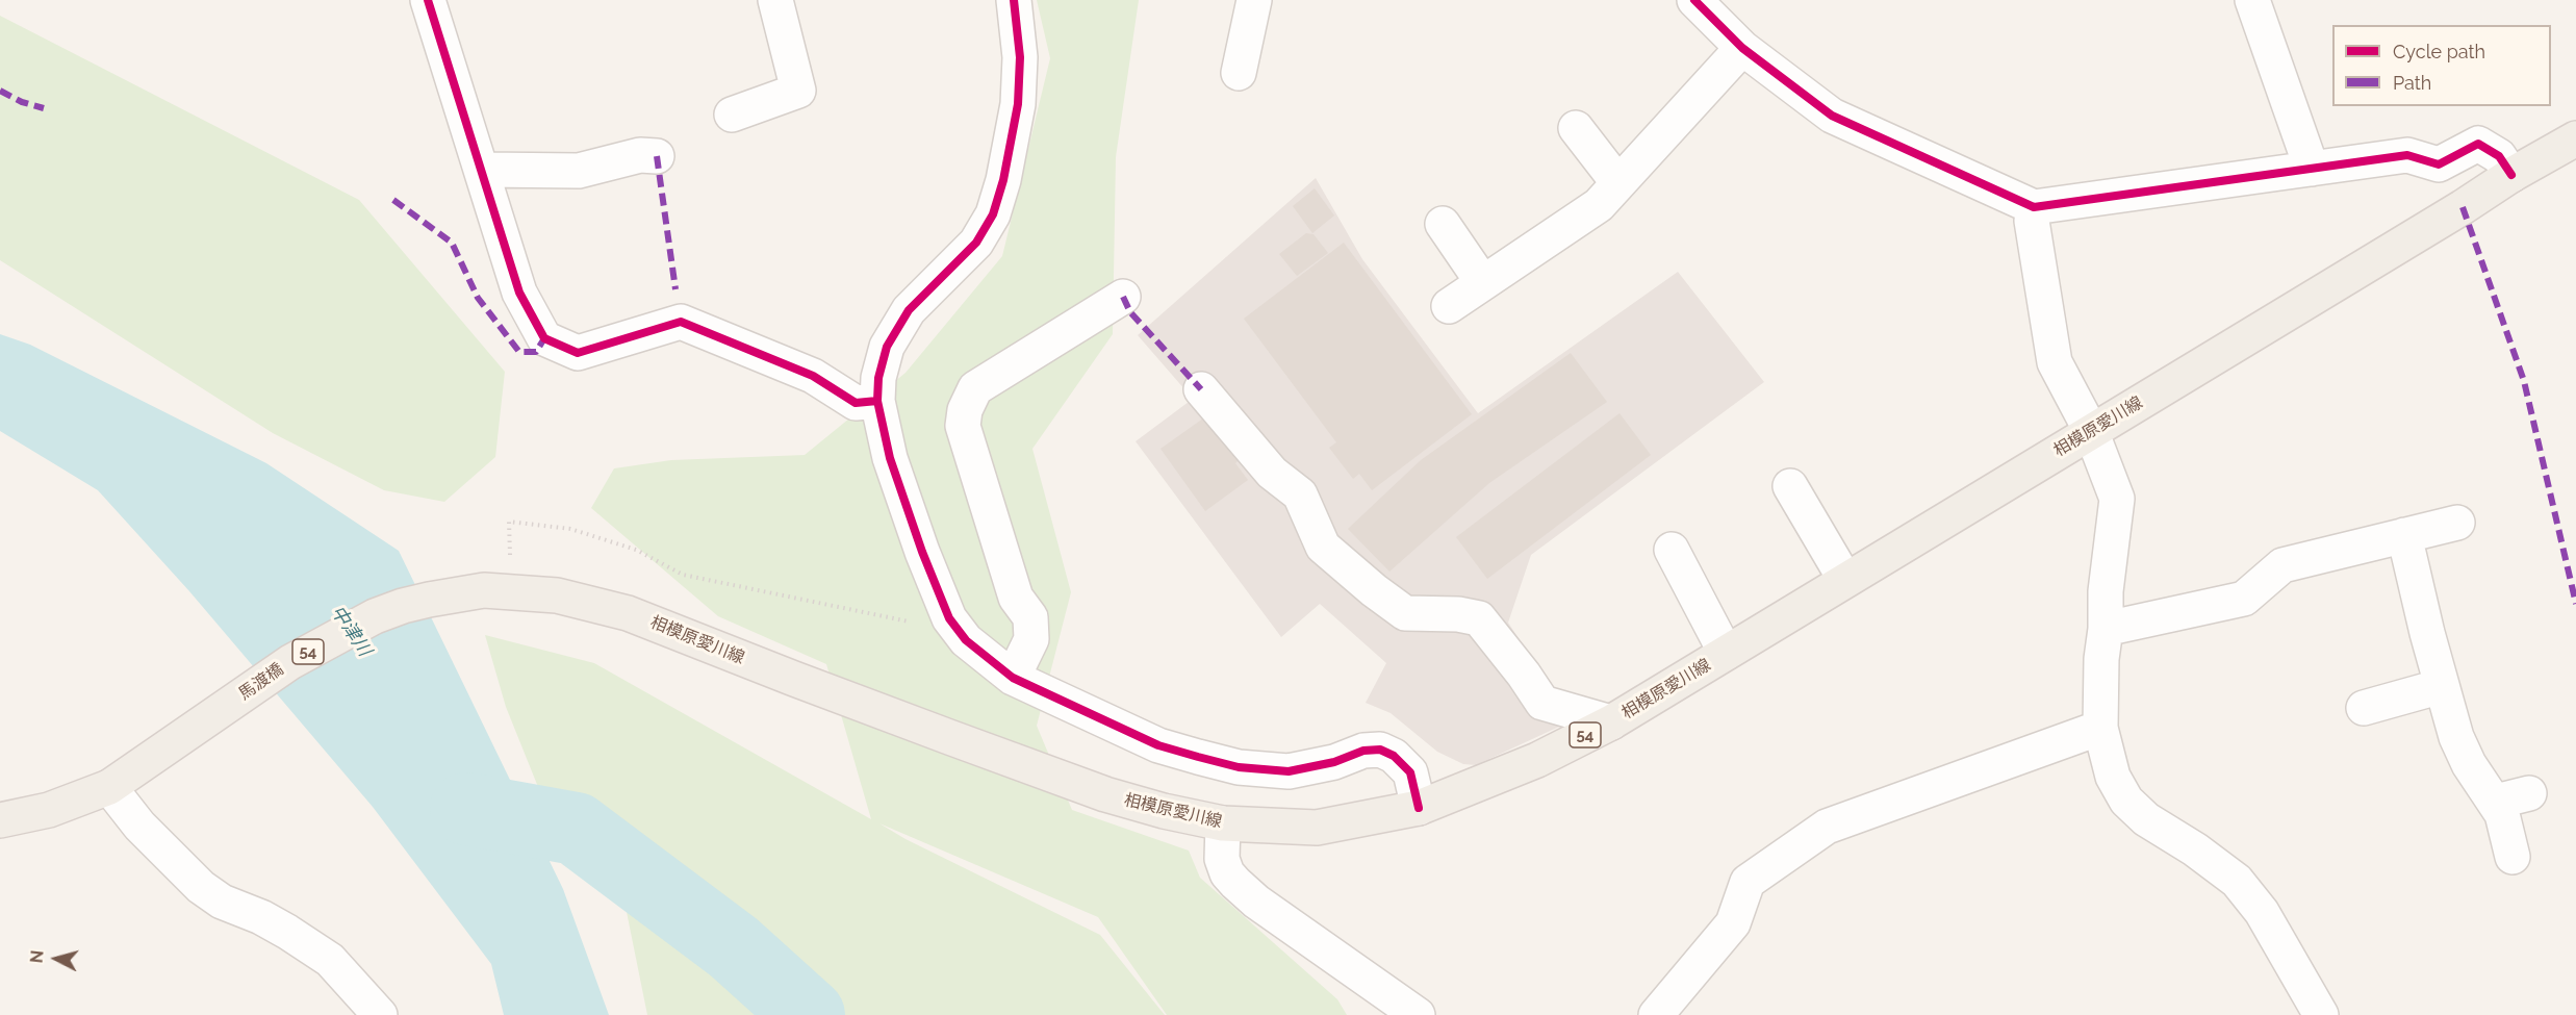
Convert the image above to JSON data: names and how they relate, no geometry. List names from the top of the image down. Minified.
{"streets":{"main road":["相模原愛川線","54","馬渡橋"]},"crossings":[["相模原愛川線","馬渡橋"],["54","馬渡橋"]],"water":["中津川"],"legend":["Cycle path","Path"],"north":"left"}
